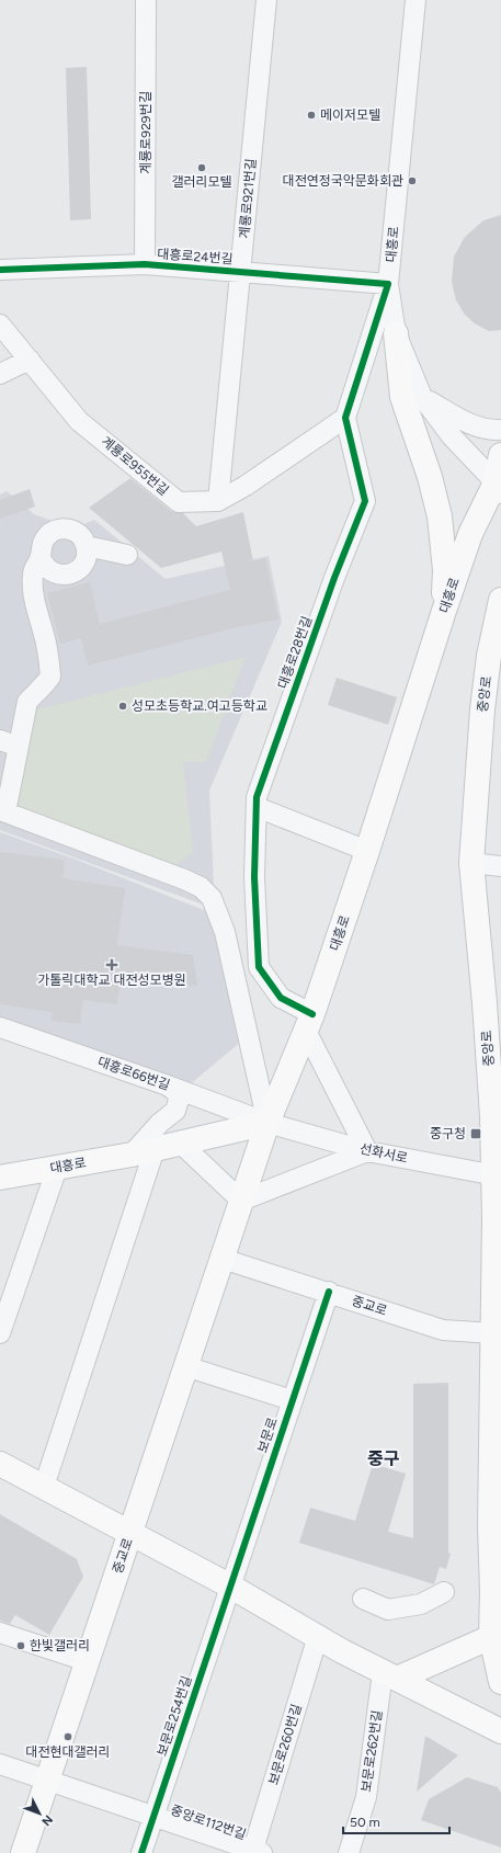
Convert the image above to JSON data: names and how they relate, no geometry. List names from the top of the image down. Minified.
{"streets":{"main road":["대흥로","중앙로","중교로"],"street":["계룡로929번길","계룡로921번길","대흥로24번길","계룡로955번길","대흥로28번길","대흥로66번길","선화서로","보문로","보문로254번길","보문로260번길","보문로262번길","중앙로112번길"]},"crossings":[["계룡로929번길","대흥로24번길"],["계룡로921번길","대흥로24번길"],["계룡로921번길","계룡로955번길"],["대흥로","대흥로24번길"],["대흥로","대흥로28번길"],["대흥로","대흥로66번길"],["대흥로","선화서로"],["대흥로","중교로"],["계룡로955번길","대흥로28번길"],["중앙로","선화서로"],["중앙로","중교로"],["대흥로66번길","선화서로"],["대흥로66번길","중교로"],["선화서로","중교로"],["중교로","보문로"],["중교로","중앙로112번길"],["보문로","보문로254번길"],["보문로254번길","중앙로112번길"],["보문로260번길","중앙로112번길"]],"districts":["중구"],"places":{"other":["메이저모텔","갤러리모텔","대전연정국악문화회관","성모초등학교.여고등학교","한빛갤러리","대전현대갤러리"],"health":["가톨릭대학교 대전성모병원"],"transit":["중구청"]},"scale_bar":"50 m","north":"bottom right"}
